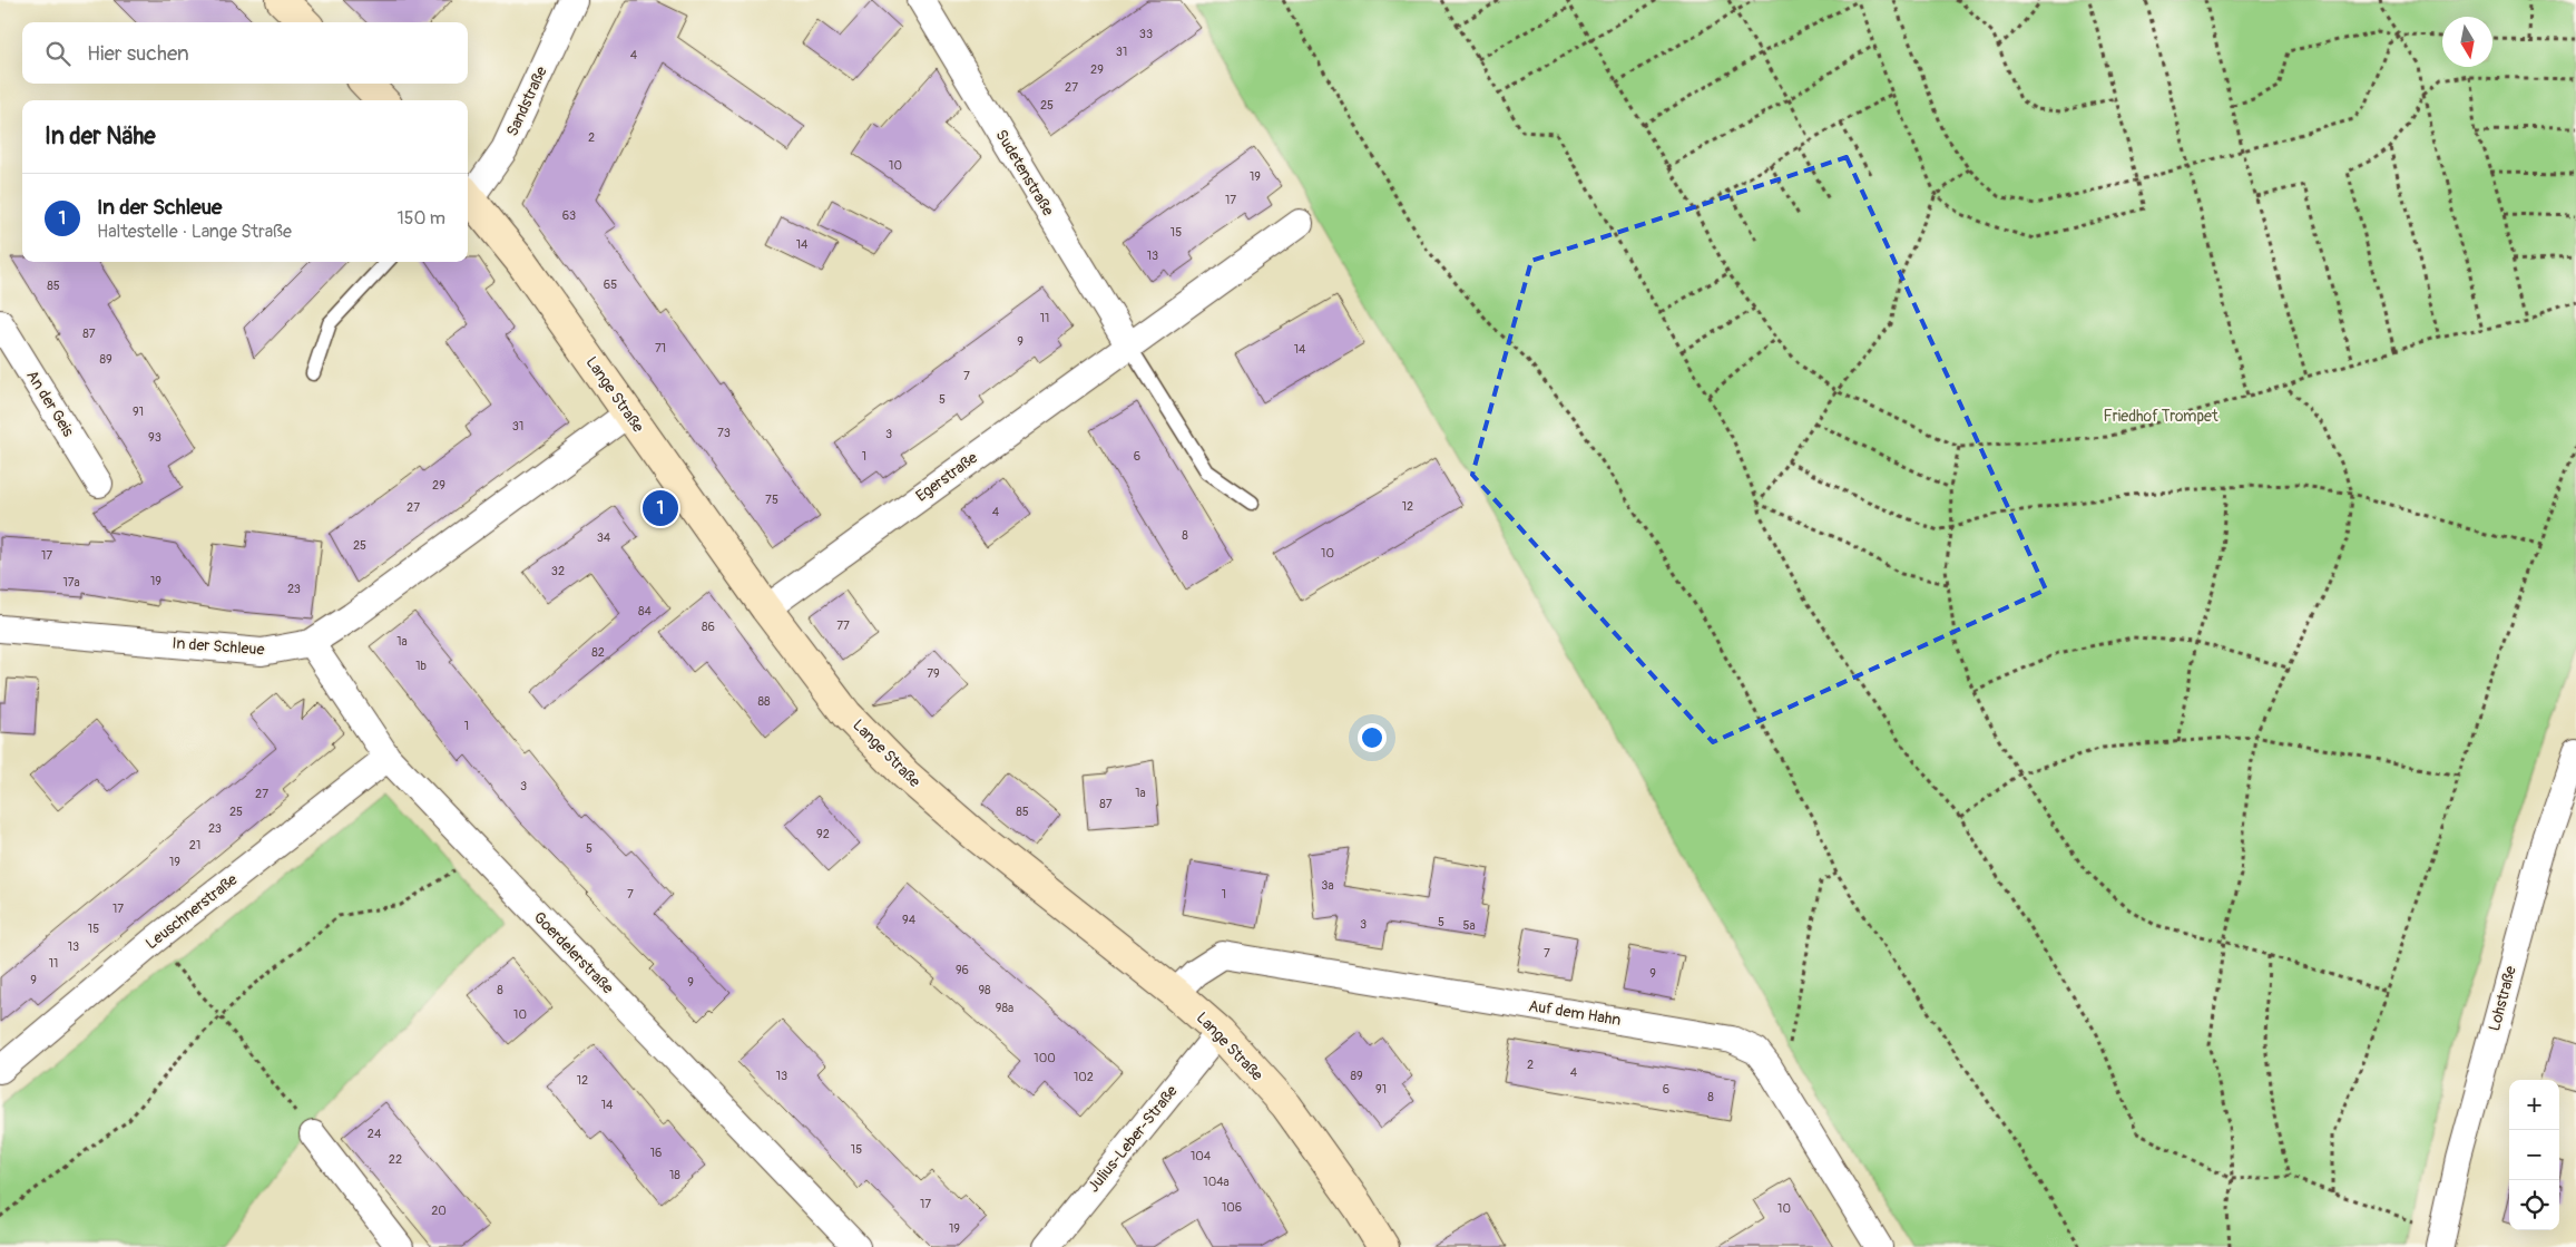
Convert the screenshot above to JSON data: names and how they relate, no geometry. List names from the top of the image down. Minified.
{"streets":{"street":["Sandstraße","Sudetenstraße","Lange Straße","An der Geis","Egerstraße","In der Schleue","Leuschnerstraße","Goerdelerstraße","Lohstraße","Auf dem Hahn","Julius-Leber-Straße"]},"crossings":[["Sudetenstraße","Egerstraße"],["Lange Straße","Egerstraße"],["Lange Straße","In der Schleue"],["Lange Straße","Auf dem Hahn"],["Lange Straße","Julius-Leber-Straße"],["In der Schleue","Goerdelerstraße"],["Leuschnerstraße","Goerdelerstraße"]],"parks":["Friedhof Trompet"],"house_numbers":["33","31","4","29","27","25","2","10","19","17","63","15","14","13","65","85","11","87","9","71","14","89","7","5","91","31","73","3","93","1","6","29","75","12","27","4","8","34","25","10","17","32","19","17a","23","84","77","86","1a","82","1b","79","88","1","3","1a","27","87","25","85","23","92","21","5","19","3a","7","1","17","94","5","3","5a","15","13","7","11","96","9","9","9","8","98","98a","10","100","2","4","13","89","102","12","91","6","8","14","24","15","16","104","22","18","104a","17","106","10","20","19"],"north":"bottom","page":{"search":"Hier suchen","heading":"In der Nähe","list":[{"mark":"1","name":"In der Schleue","note":"Haltestelle · Lange Straße","value":"150 m"}],"pins":"1","map_buttons":["+","−"]}}
